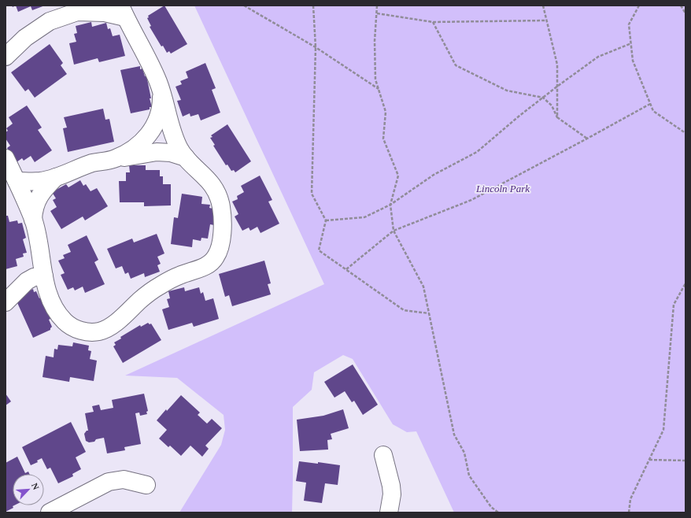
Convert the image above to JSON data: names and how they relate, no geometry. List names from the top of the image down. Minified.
{"parks":["Lincoln Park"],"north":"top right"}
